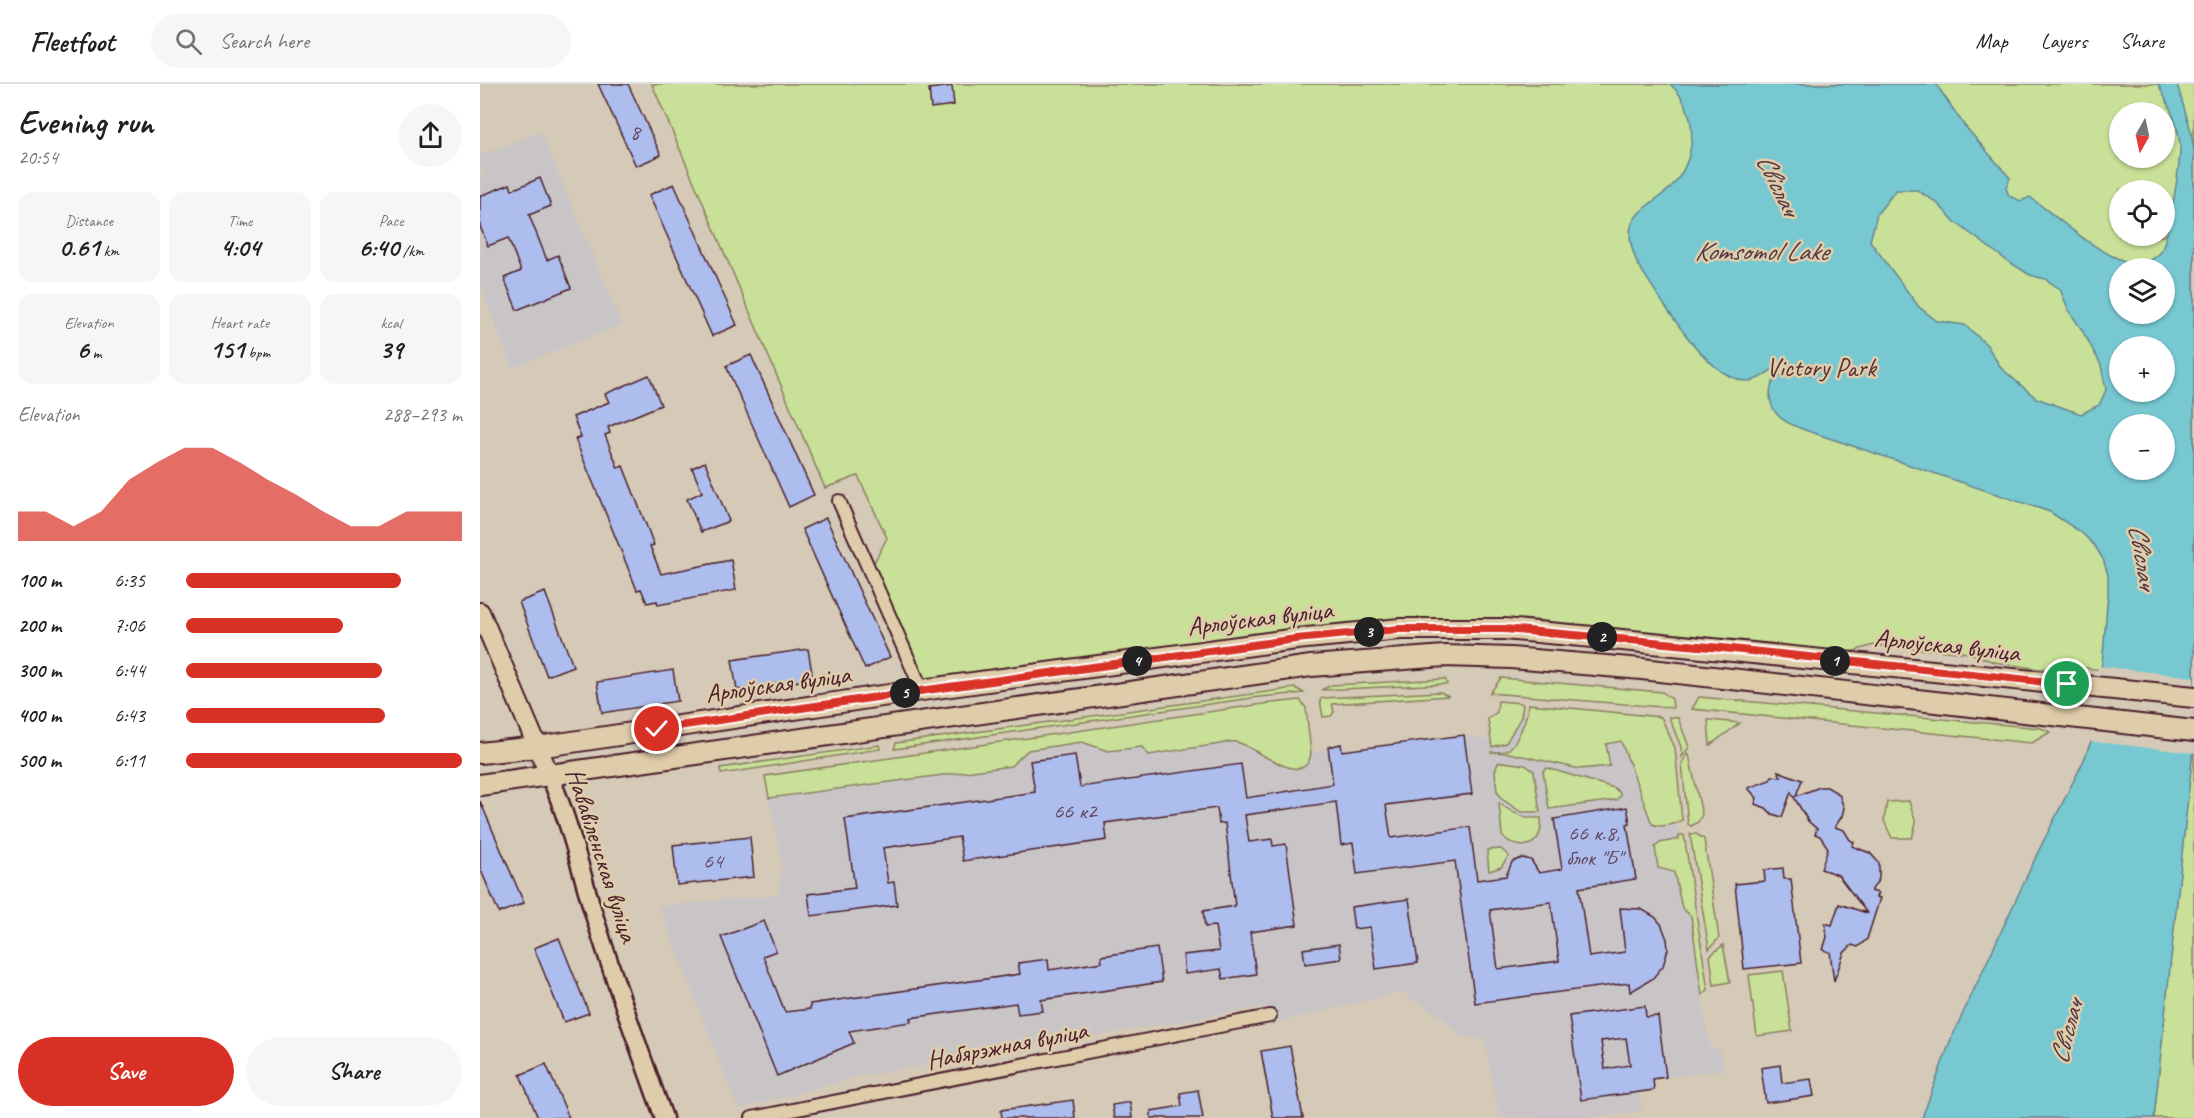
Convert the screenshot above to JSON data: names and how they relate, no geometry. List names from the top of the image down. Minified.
{"streets":{"main road":["Арлоўская вуліца","Нававіленская вуліца"],"street":["Набярэжная вуліца"]},"crossings":[["Арлоўская вуліца","Нававіленская вуліца"]],"water":["Свіслач","Komsomol Lake"],"parks":["Victory Park"],"house_numbers":["8","66 к2","66 к.8, блок \"Б\"","64"],"north":"bottom","page":{"header":"Fleetfoot","search":"Search here","nav":["Map","Layers","Share"],"heading":["Evening run","20:54"],"map_buttons":["+","−"],"stats":[["Distance","0.61 km"],["Time","4:04"],["Pace","6:40 /km"],["Elevation","6 m"],["Heart rate","151 bpm"],["kcal","39"]],"chart":["Elevation","288–293 m"],"list":[{"name":"100 m","note":"6:35"},{"name":"200 m","note":"7:06"},{"name":"300 m","note":"6:44"},{"name":"400 m","note":"6:43"},{"name":"500 m","note":"6:11"}],"pins":["3","2","1","4","5"],"buttons":["Save","Share"]}}
